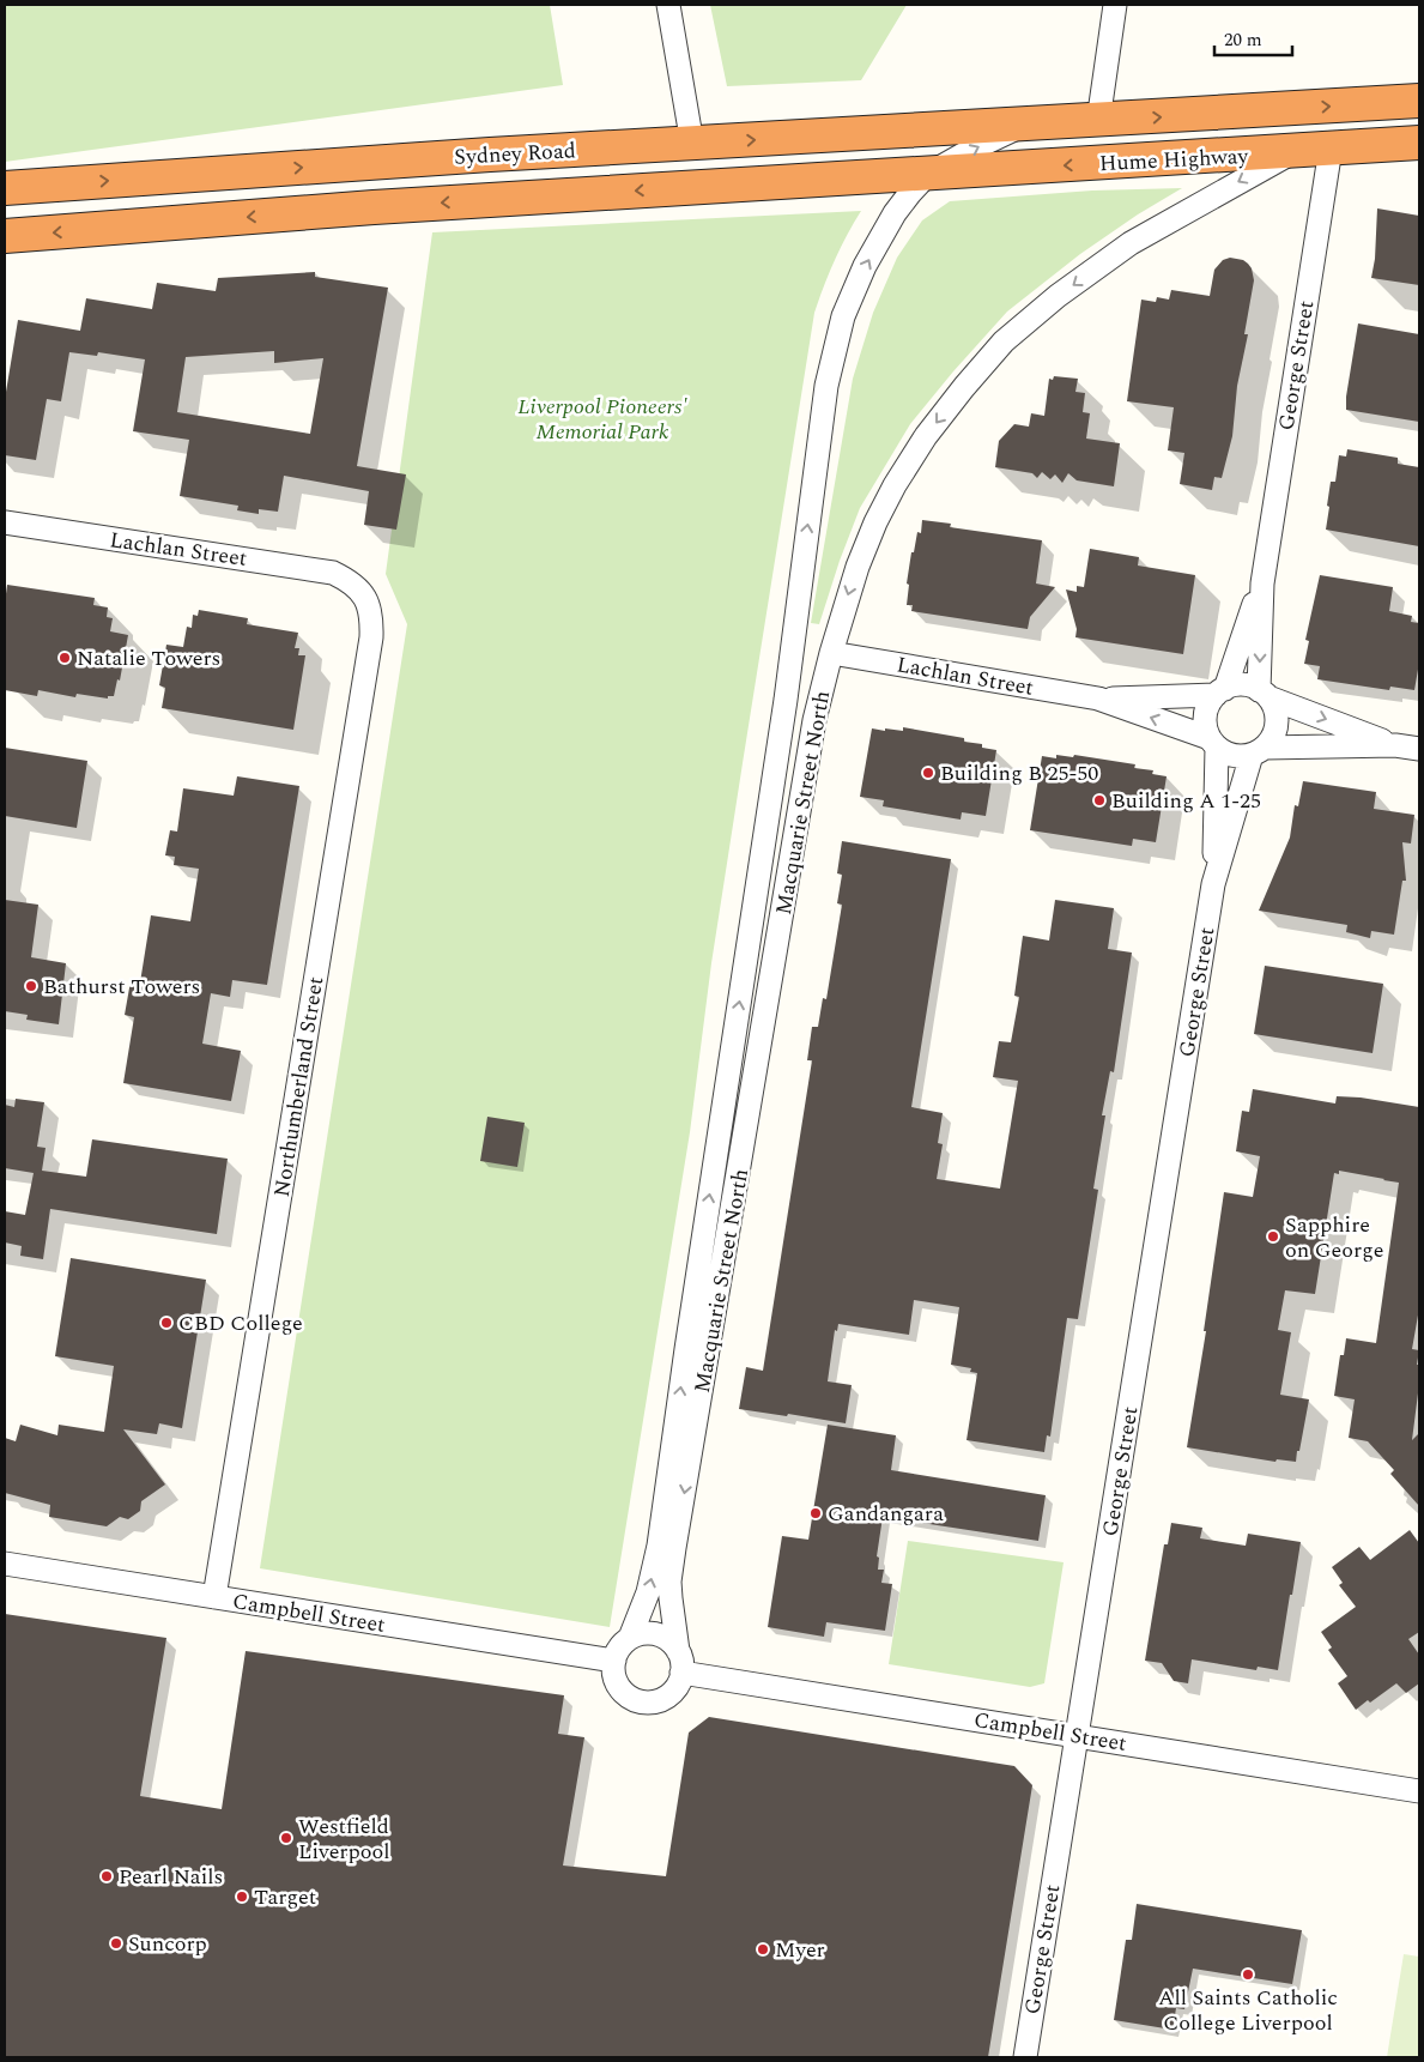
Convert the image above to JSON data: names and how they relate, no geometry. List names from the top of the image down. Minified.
{"streets":{"highway":["Sydney Road","Hume Highway"],"street":["George Street","Lachlan Street","Macquarie Street North","Northumberland Street","Campbell Street"]},"crossings":[["Sydney Road","Hume Highway"],["Sydney Road","Macquarie Street North"],["Hume Highway","George Street"],["Hume Highway","Macquarie Street North"],["George Street","Lachlan Street"],["George Street","Campbell Street"],["Lachlan Street","Macquarie Street North"],["Lachlan Street","Northumberland Street"],["Macquarie Street North","Campbell Street"],["Northumberland Street","Campbell Street"]],"parks":["Liverpool Pioneers' Memorial Park"],"places":["Natalie Towers","Building B 25-50","Building A 1-25","Bathurst Towers","Sapphire on George","CBD College","Gandangara","Westfield Liverpool","Pearl Nails","Target","Suncorp","Myer","All Saints Catholic College Liverpool"],"scale_bar":"20 m"}
